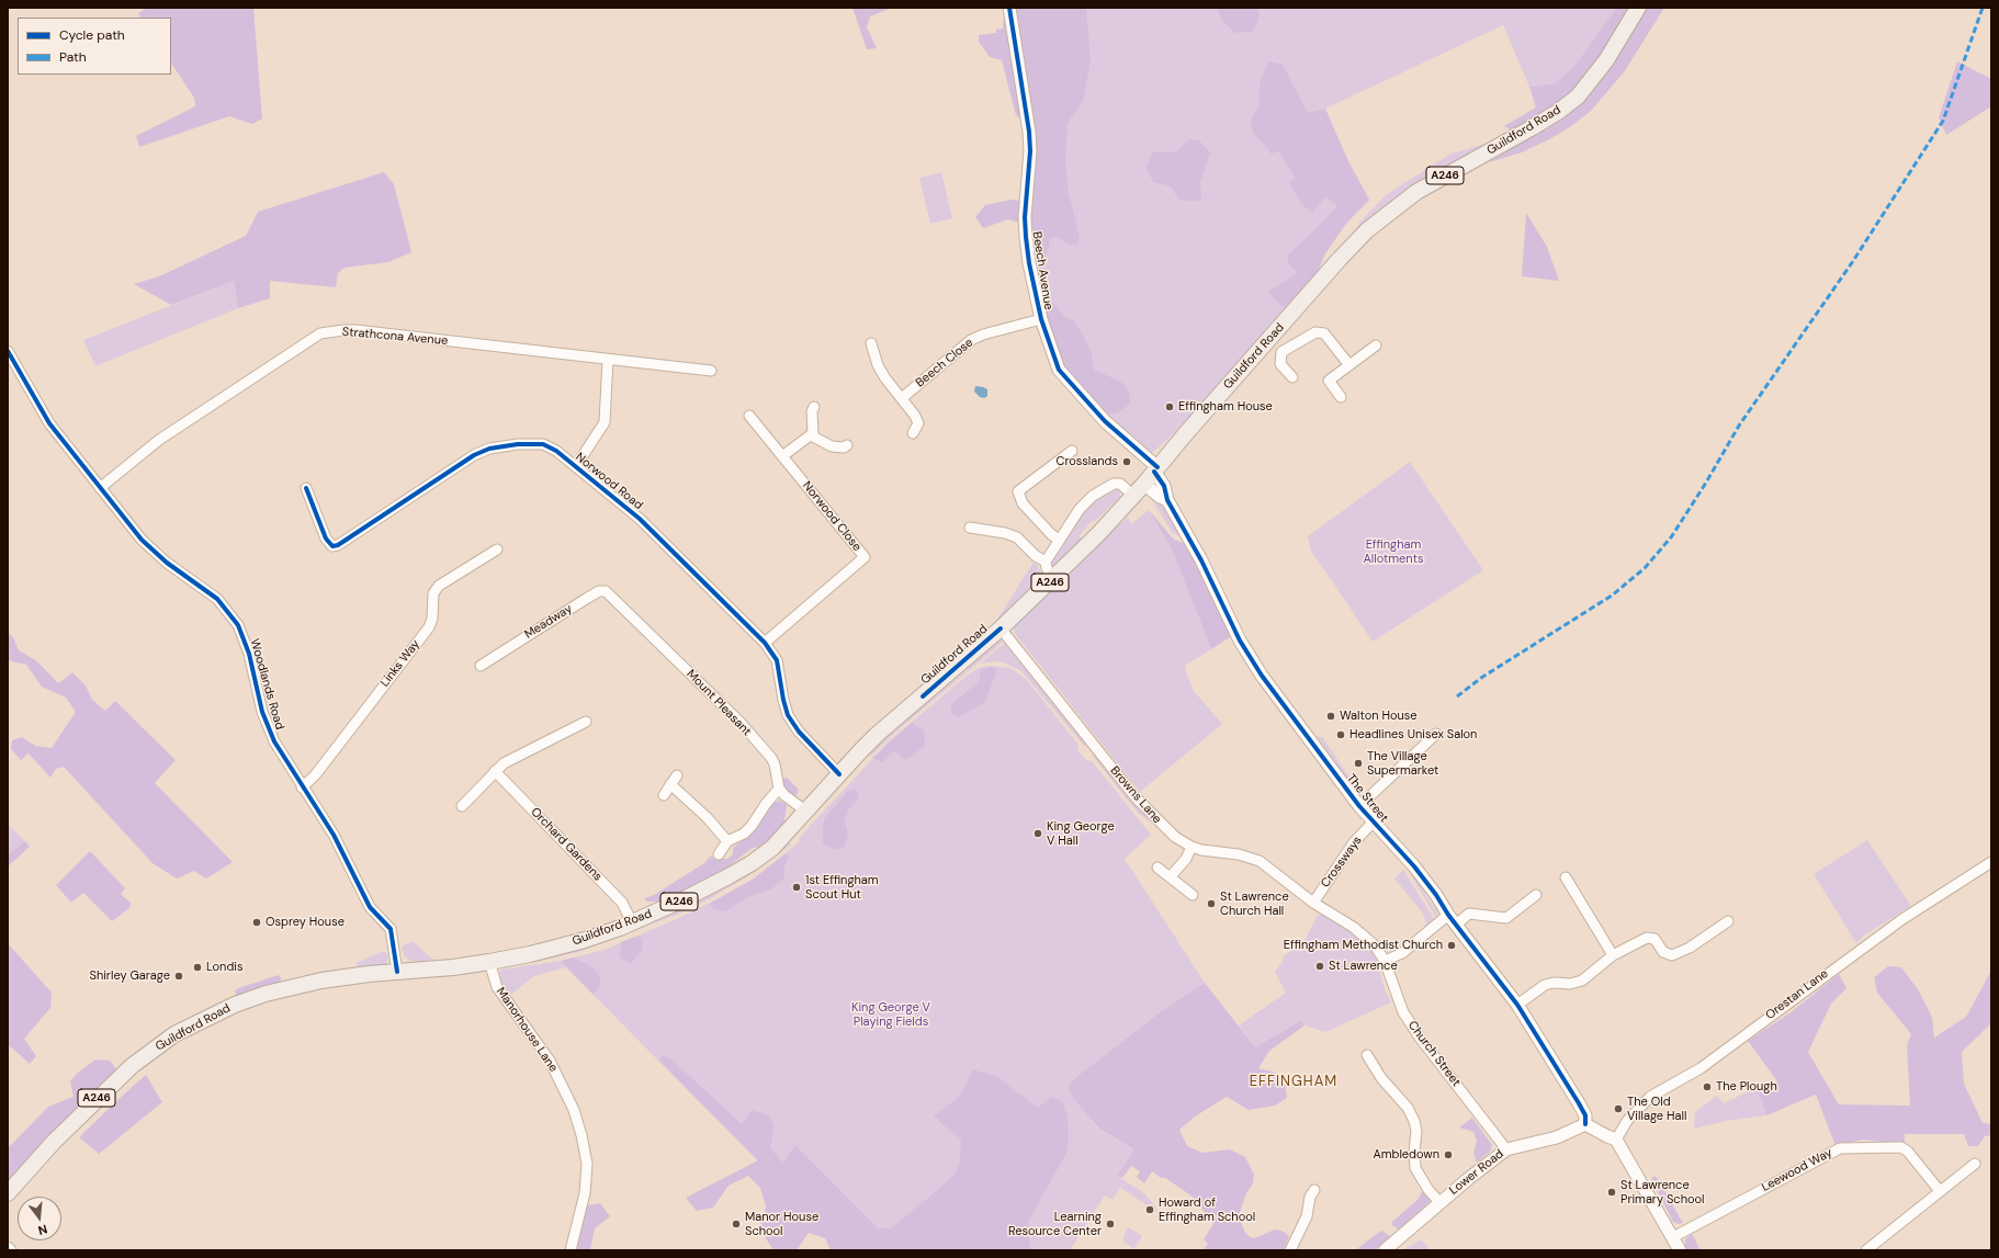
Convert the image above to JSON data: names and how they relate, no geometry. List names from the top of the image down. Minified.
{"streets":{"main road":["Guildford Road","A246"],"street":["Beech Avenue","Strathcona Avenue","Beech Close","Norwood Road","Norwood Close","Meadway","Links Way","Woodlands Road","Mount Pleasant","Browns Lane","The Street","Orchard Gardens","Crossways","Orestan Lane","Manorhouse Lane","Church Street","Leewood Way","Lower Road"]},"crossings":[["Guildford Road","Beech Avenue"],["Guildford Road","Norwood Road"],["Guildford Road","Woodlands Road"],["Guildford Road","Browns Lane"],["Guildford Road","The Street"],["Guildford Road","Orchard Gardens"],["Guildford Road","Manorhouse Lane"],["Beech Avenue","Beech Close"],["Beech Avenue","The Street"],["Strathcona Avenue","Norwood Road"],["Strathcona Avenue","Woodlands Road"],["Norwood Road","Norwood Close"],["Meadway","Mount Pleasant"],["Links Way","Woodlands Road"],["Browns Lane","Crossways"],["Browns Lane","Church Street"],["The Street","Crossways"],["The Street","Lower Road"],["Crossways","Church Street"],["Church Street","Lower Road"]],"districts":["EFFINGHAM"],"parks":["Effingham Allotments","King George V Playing Fields"],"places":["Effingham House","Crosslands","Walton House","Headlines Unisex Salon","The Village Supermarket","King George V Hall","1st Effingham Scout Hut","St Lawrence Church Hall","Osprey House","Effingham Methodist Church","St Lawrence","Londis","Shirley Garage","The Plough","The Old Village Hall","Ambledown","St Lawrence Primary School","Howard of Effingham School","Manor House School","Learning Resource Center"],"legend":["Cycle path","Path"],"north":"bottom"}
